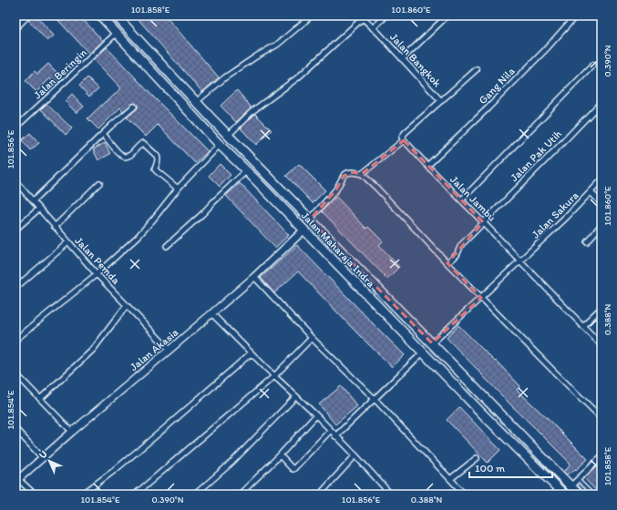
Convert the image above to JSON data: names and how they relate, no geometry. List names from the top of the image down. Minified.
{"streets":{"highway":["Jalan Maharaja Indra"],"street":["Jalan Bangkok","Jalan Beringin","Gang Nila","Jalan Pak Utih","Jalan Jambu","Jalan Sakura","Jalan Pemda","Jalan Akasia"]},"crossings":[["Jalan Beringin","Jalan Maharaja Indra"],["Gang Nila","Jalan Jambu"],["Jalan Pak Utih","Jalan Jambu"],["Jalan Jambu","Jalan Sakura"],["Jalan Sakura","Jalan Maharaja Indra"],["Jalan Maharaja Indra","Jalan Akasia"],["Jalan Pemda","Jalan Akasia"]],"scale_bar":"100 m","north":"top left","coordinates":["101.858°E","101.860°E","0.390°N","101.856°E","0.388°N","101.854°E"]}
